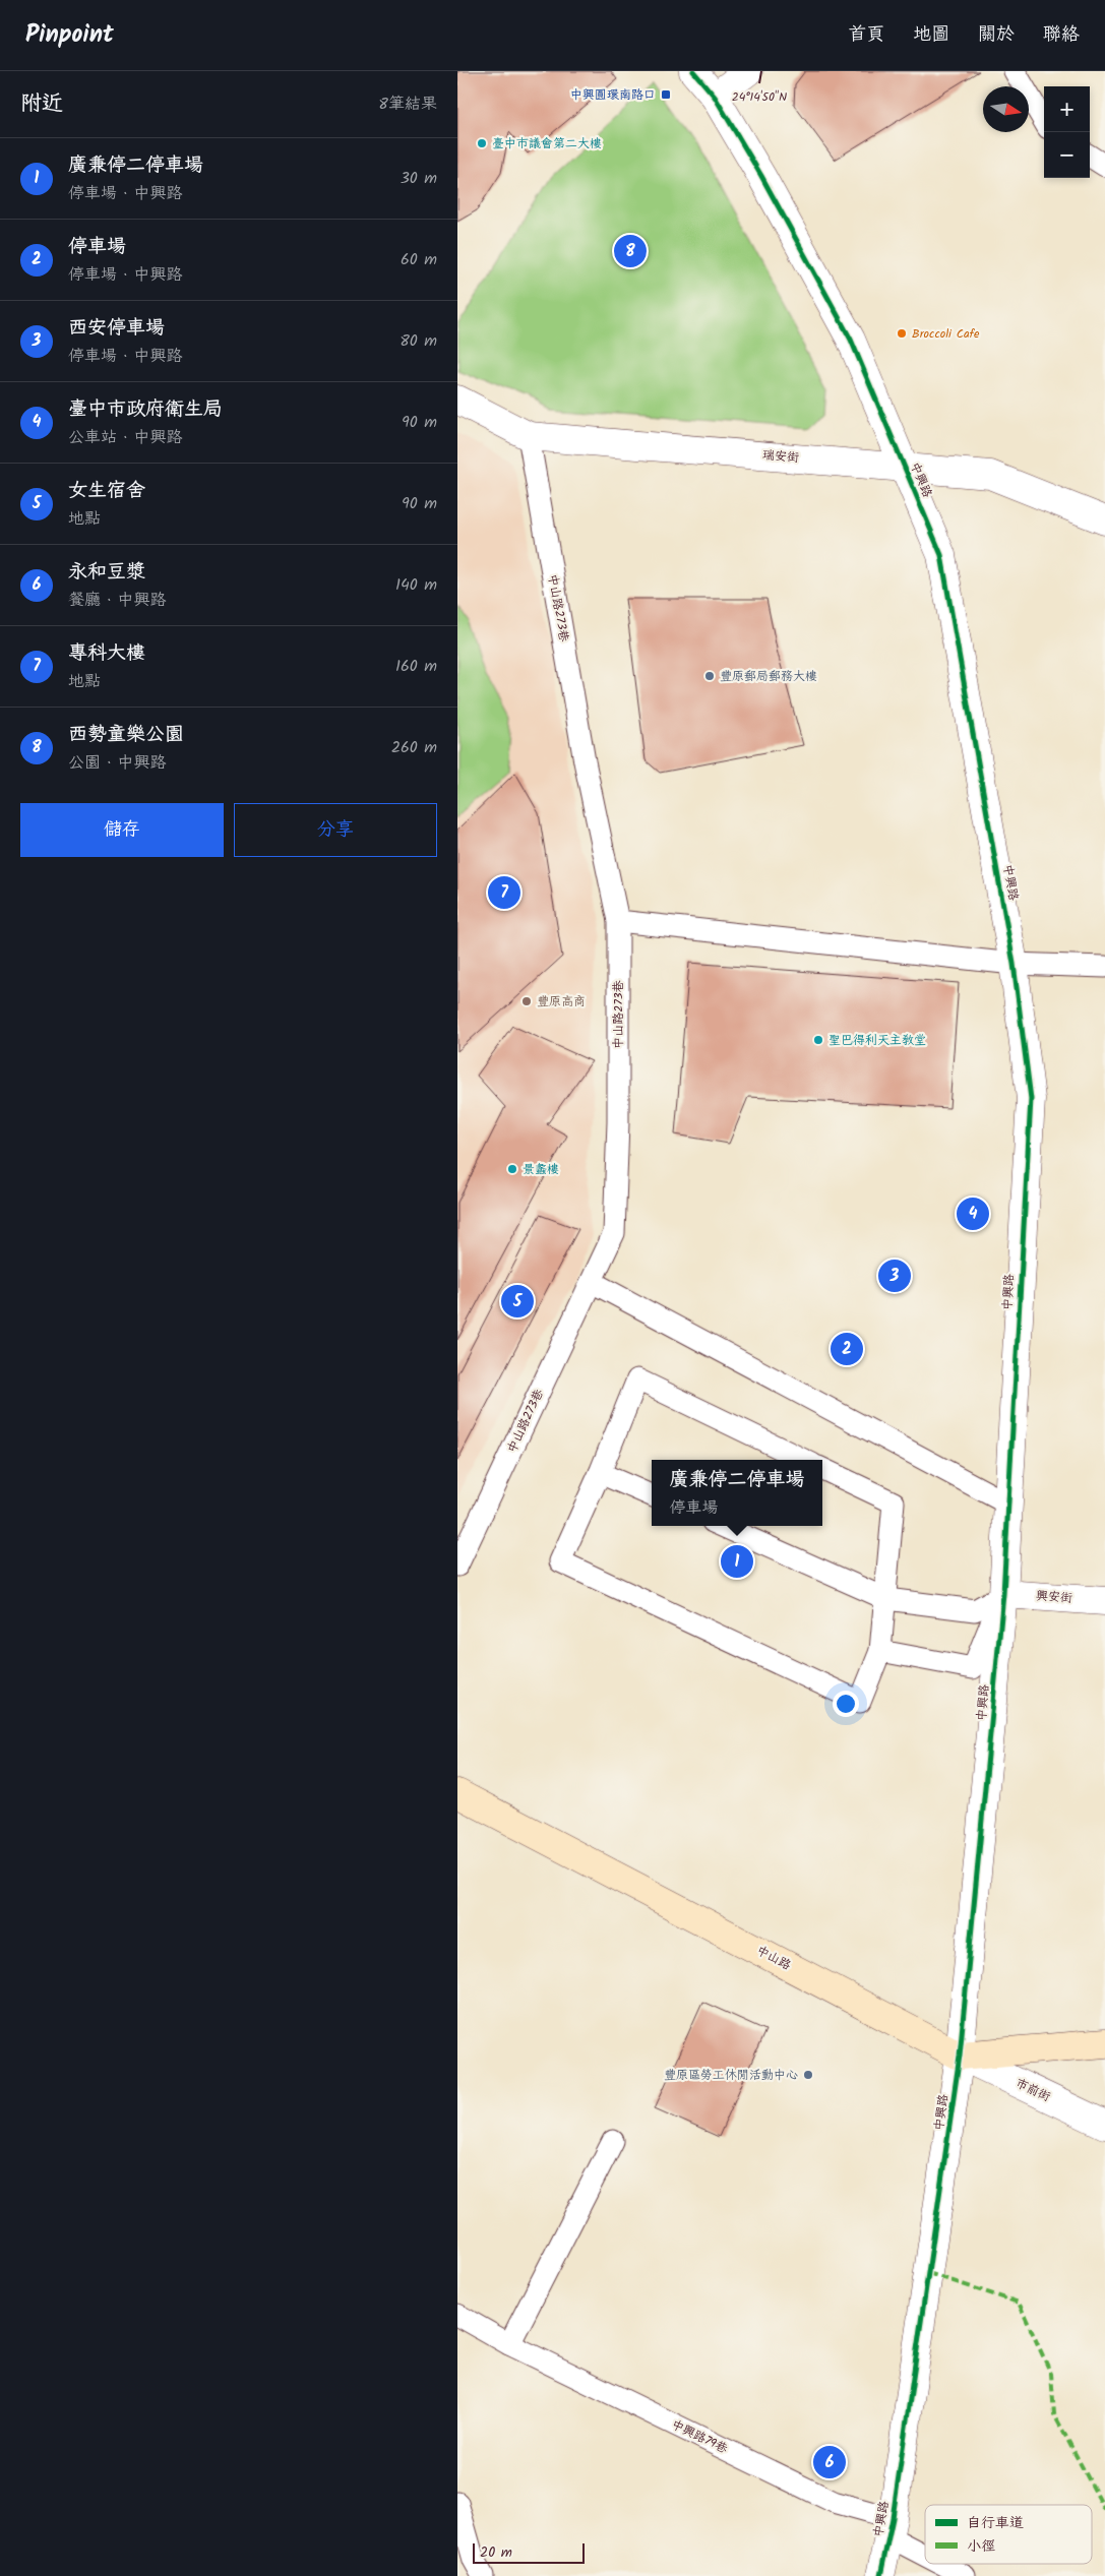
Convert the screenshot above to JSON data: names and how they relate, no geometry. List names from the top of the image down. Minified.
{"streets":{"street":["瑞安街","中興路","興安街","中山路","市前街"],"lane":["中山路273巷","中興路79巷"]},"crossings":[["瑞安街","中興路"],["瑞安街","中山路273巷"],["中興路","興安街"],["中興路","中山路"],["中興路","市前街"],["中興路","中興路79巷"],["中山路","市前街"]],"places":{"transit":["中興圓環南路口"],"other":["臺中市議會第二大樓","Broccoli Cafe","豐原郵局郵務大樓","豐原高商","聖巴得利天主教堂","景蠡樓","豐原區勞工休閒活動中心"]},"legend":["自行車道","小徑"],"scale_bar":"20 m","north":"right","page":{"header":"Pinpoint","nav":["首頁","地圖","關於","聯絡"],"heading":["附近","8筆結果"],"map_buttons":["+","−"],"list":[{"mark":"1","name":"廣兼停二停車場","note":"停車場 · 中興路","value":"30 m"},{"mark":"2","name":"停車場","note":"停車場 · 中興路","value":"60 m"},{"mark":"3","name":"西安停車場","note":"停車場 · 中興路","value":"80 m"},{"mark":"4","name":"臺中市政府衛生局","note":"公車站 · 中興路","value":"90 m"},{"mark":"5","name":"女生宿舍","note":"地點","value":"90 m"},{"mark":"6","name":"永和豆漿","note":"餐廳 · 中興路","value":"140 m"},{"mark":"7","name":"專科大樓","note":"地點","value":"160 m"},{"mark":"8","name":"西勢童樂公園","note":"公園 · 中興路","value":"260 m"}],"pins":["8","7","4","3","5","2","1","6"],"buttons":["儲存","分享"],"popup":["廣兼停二停車場","停車場"],"scale":"20 m"},"coordinates":["24°14'50\"N"]}
